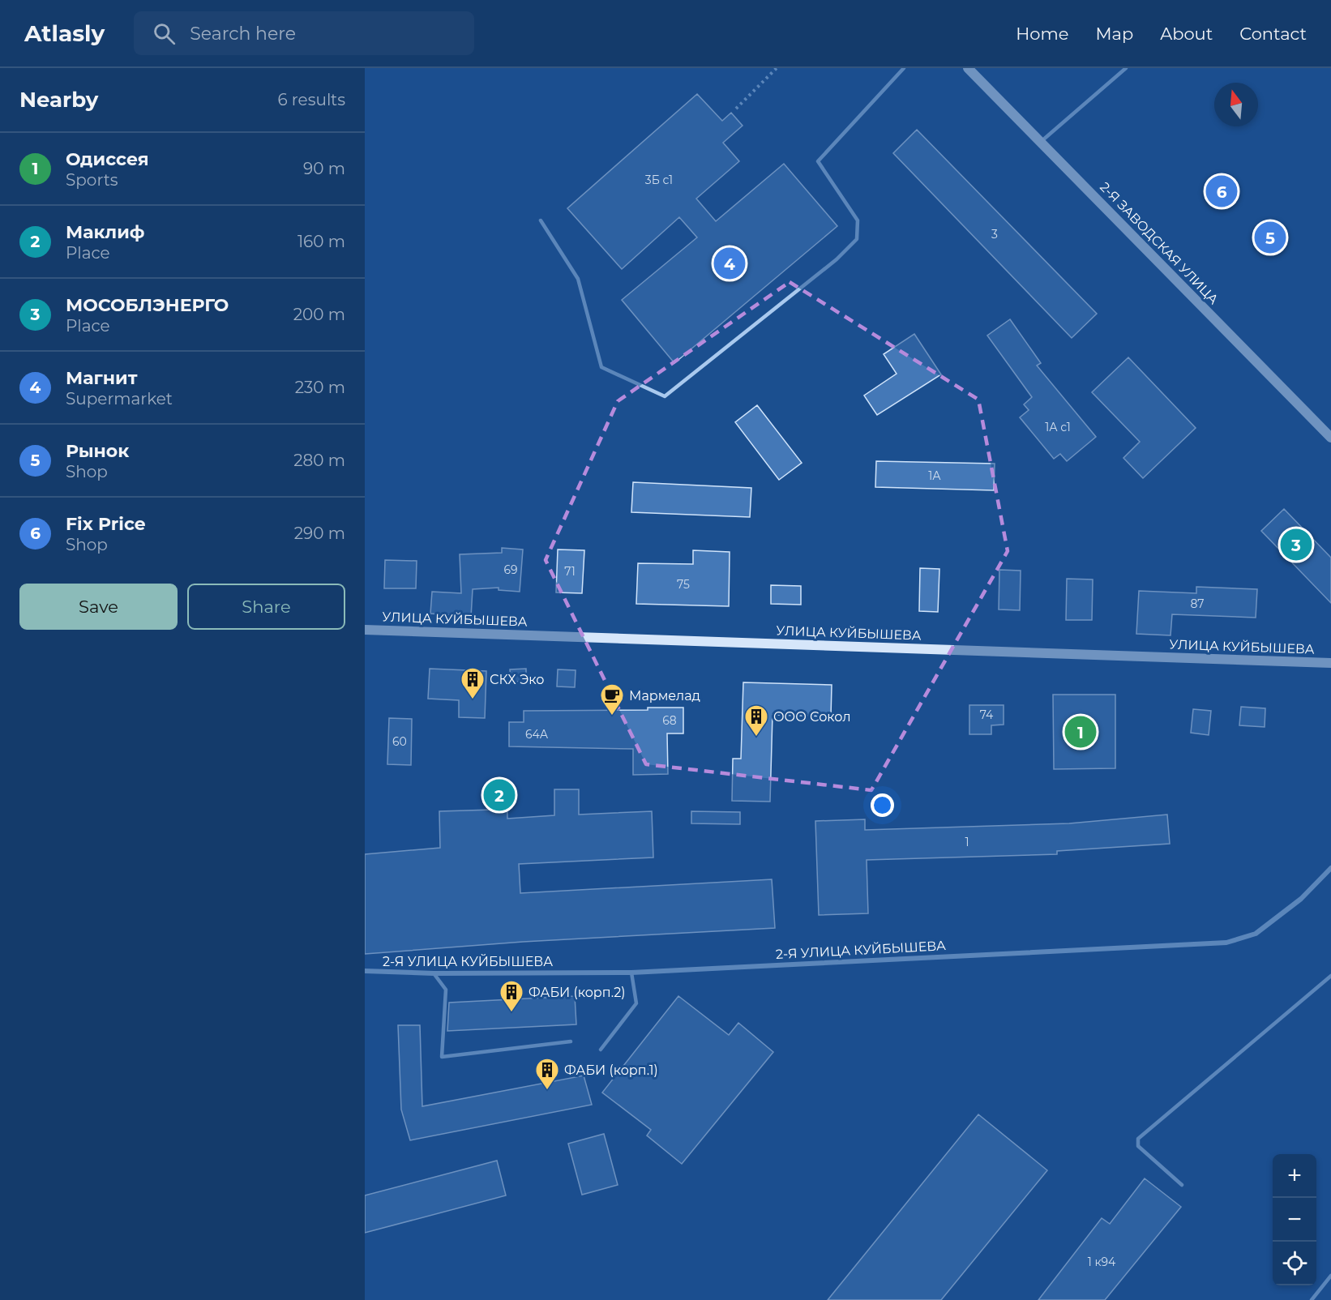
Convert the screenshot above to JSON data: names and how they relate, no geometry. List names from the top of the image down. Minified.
{"streets":{"street":["2-Я ЗАВОДСКАЯ УЛИЦА","УЛИЦА КУЙБЫШЕВА","2-Я УЛИЦА КУЙБЫШЕВА"]},"places":{"building":["СКХ Эко","ООО Сокол","ФАБИ (корп.2)","ФАБИ (корп.1)"],"cafe":["Мармелад"]},"house_numbers":["3Б с1","3","1А с1","1А","69","71","75","87","74","68","64А","60","1","1 к94"],"north":"top","page":{"header":"Atlasly","search":"Search here","nav":["Home","Map","About","Contact"],"heading":["Nearby","6 results"],"list":[{"mark":"1","name":"Одиссея","note":"Sports","value":"90 m"},{"mark":"2","name":"Маклиф","note":"Place","value":"160 m"},{"mark":"3","name":"МОСОБЛЭНЕРГО","note":"Place","value":"200 m"},{"mark":"4","name":"Магнит","note":"Supermarket","value":"230 m"},{"mark":"5","name":"Рынок","note":"Shop","value":"280 m"},{"mark":"6","name":"Fix Price","note":"Shop","value":"290 m"}],"pins":["6","5","4","3","1","2"],"buttons":["Save","Share"],"map_buttons":["+","−"]}}
